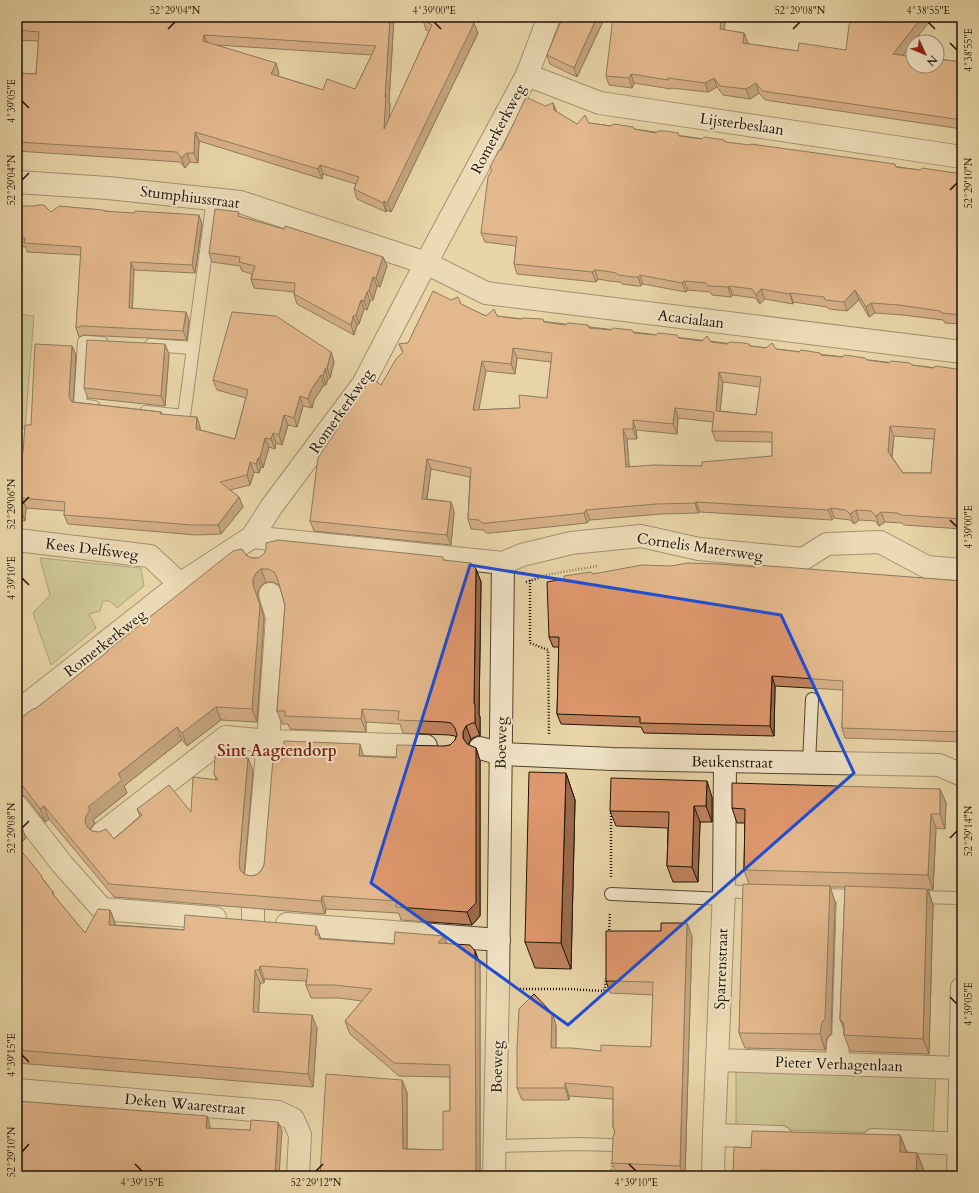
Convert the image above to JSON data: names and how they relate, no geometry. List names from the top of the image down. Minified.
{"streets":{"street":["Lijsterbeslaan","Romerkerkweg","Stumphiusstraat","Acacialaan","Cornelis Matersweg","Kees Delfsweg","Boeweg","Beukenstraat","Sparrenstraat","Pieter Verhagenlaan","Deken Waarestraat"]},"crossings":[["Lijsterbeslaan","Romerkerkweg"],["Romerkerkweg","Stumphiusstraat"],["Romerkerkweg","Acacialaan"],["Romerkerkweg","Kees Delfsweg"],["Stumphiusstraat","Acacialaan"],["Cornelis Matersweg","Boeweg"],["Boeweg","Beukenstraat"],["Beukenstraat","Sparrenstraat"],["Sparrenstraat","Pieter Verhagenlaan"]],"districts":["Sint Aagtendorp"],"north":"bottom right","coordinates":["52°29'04\"N","4°39'00\"E","52°29'08\"N","4°38'55\"E","4°39'05\"E","52°29'10\"N","52°29'06\"N","4°39'10\"E","52°29'14\"N","4°39'15\"E","52°29'12\"N"]}
